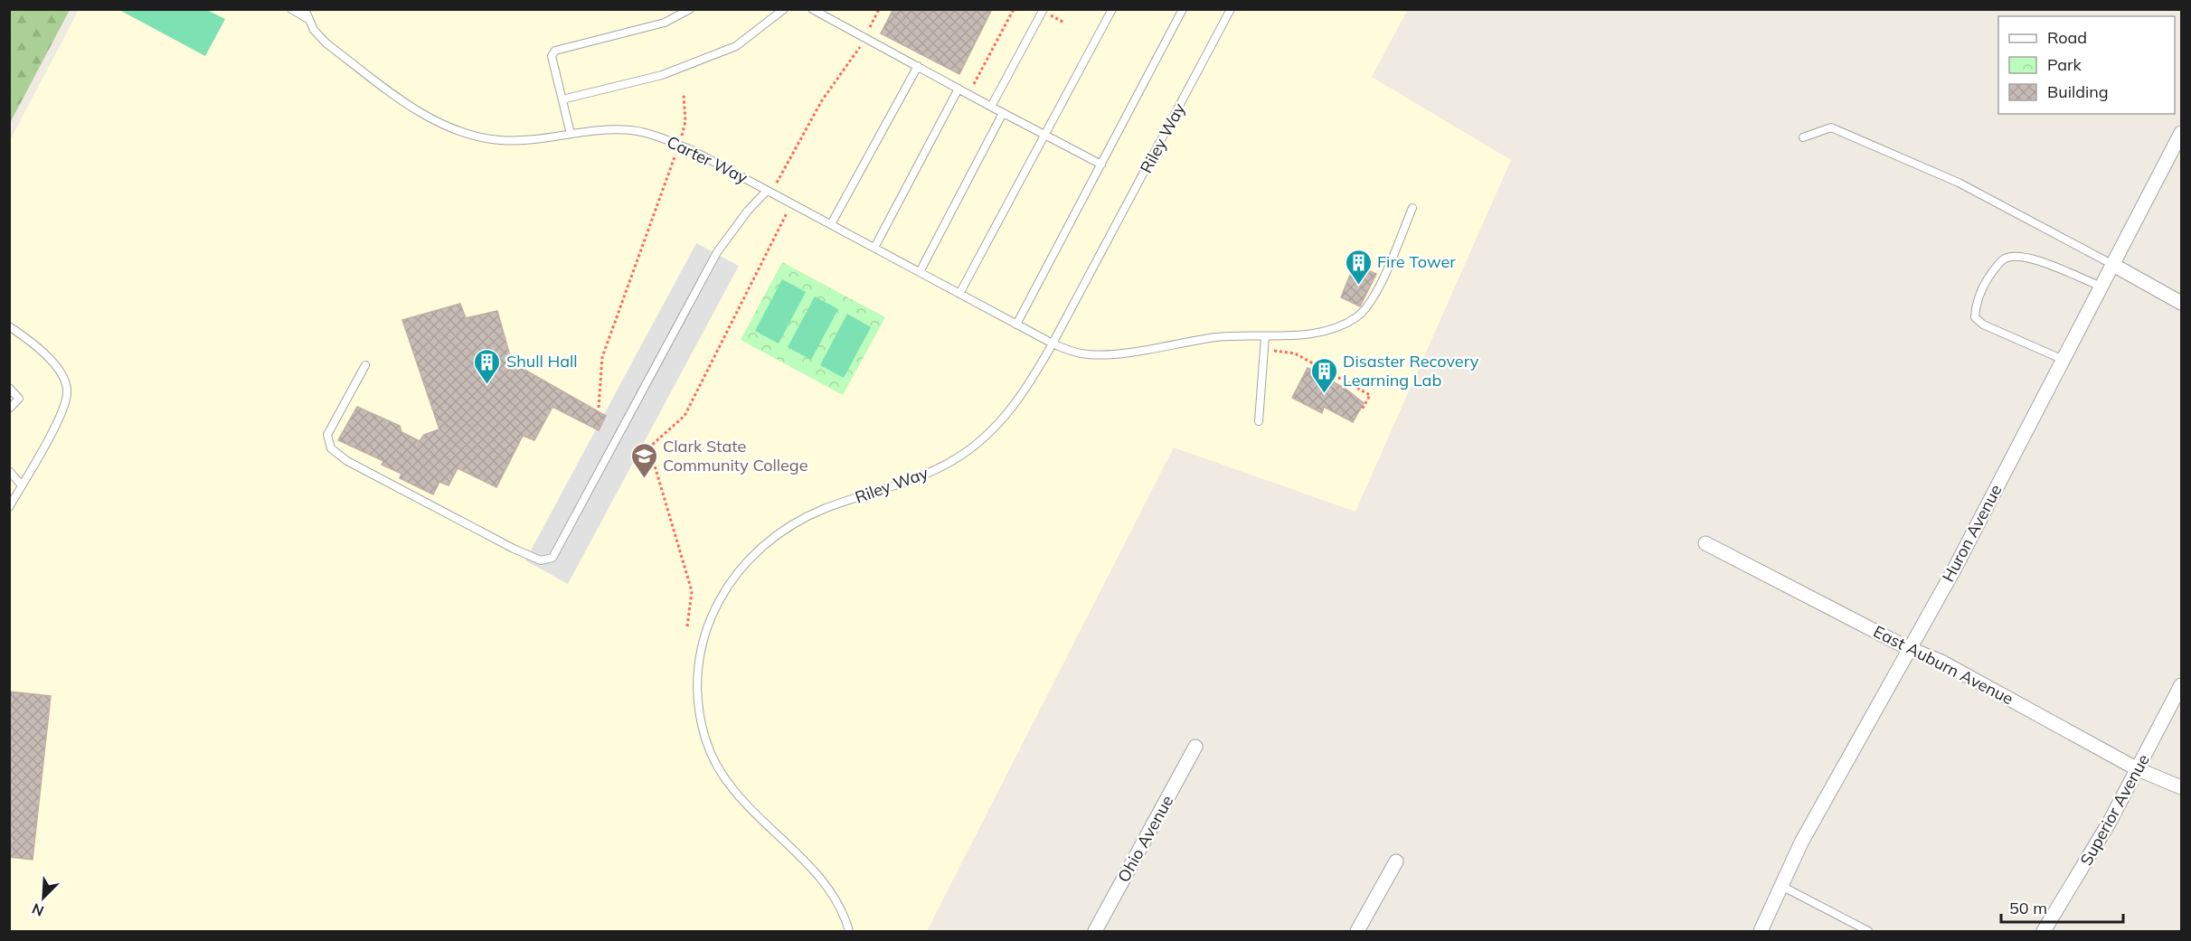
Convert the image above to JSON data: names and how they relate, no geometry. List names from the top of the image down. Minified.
{"streets":{"street":["Huron Avenue","East Auburn Avenue","Superior Avenue","Ohio Avenue"],"lane":["Riley Way","Carter Way"]},"crossings":[["Riley Way","Carter Way"],["Huron Avenue","East Auburn Avenue"],["East Auburn Avenue","Superior Avenue"]],"places":{"building":["Fire Tower","Shull Hall","Disaster Recovery Learning Lab"],"school or university":["Clark State Community College"]},"legend":["Road","Park","Building"],"scale_bar":"50 m","north":"bottom left"}
